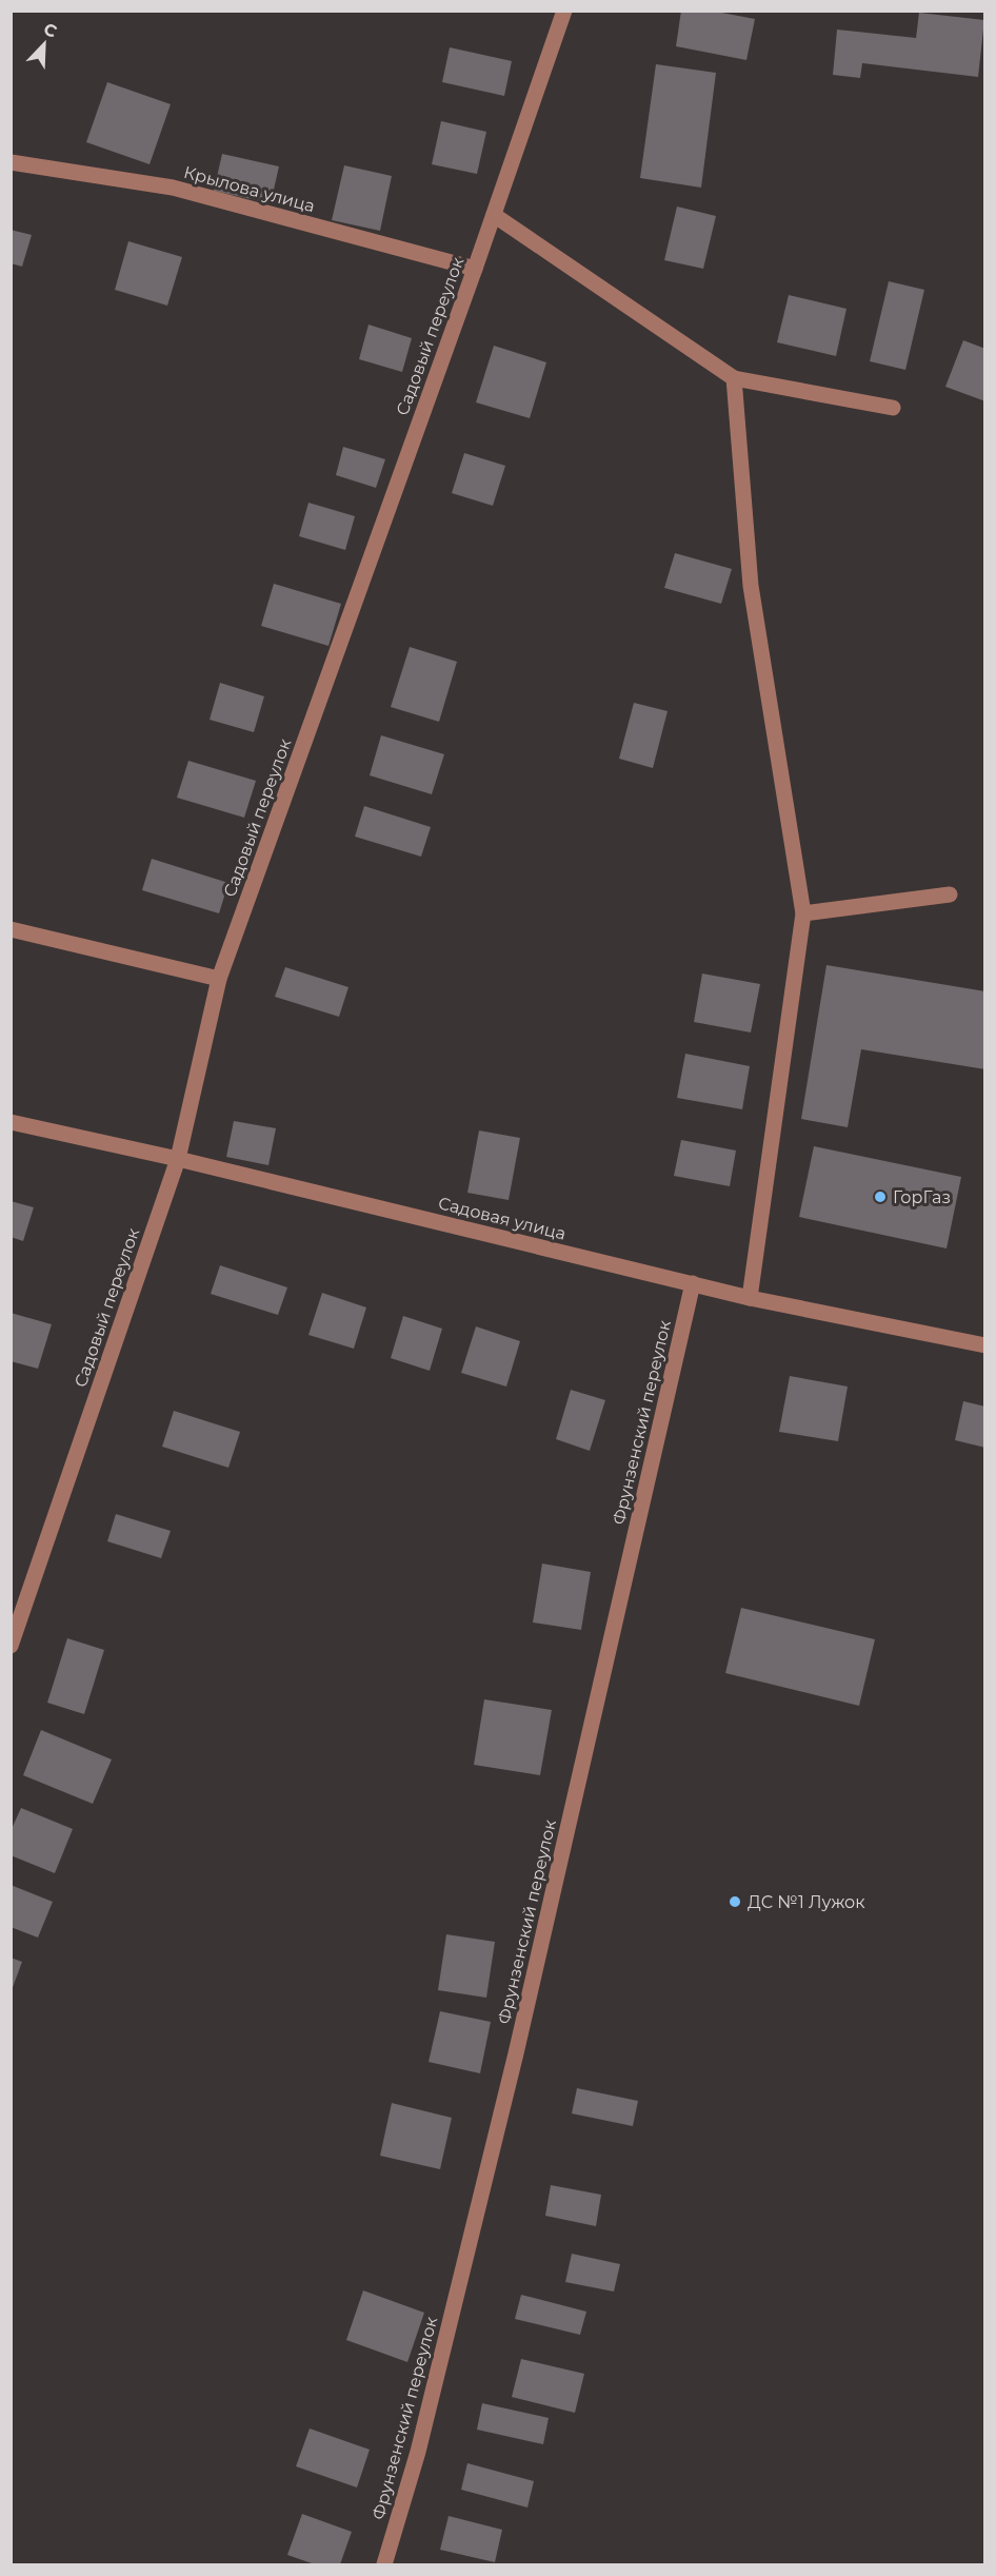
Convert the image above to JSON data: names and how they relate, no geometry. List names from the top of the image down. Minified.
{"streets":{"street":["Крылова улица","Садовый переулок","Садовая улица","Фрунзенский переулок"]},"crossings":[["Крылова улица","Садовый переулок"],["Садовый переулок","Садовая улица"],["Садовая улица","Фрунзенский переулок"]],"places":["ГорГаз","ДС №1 Лужок"],"north":"top right"}
